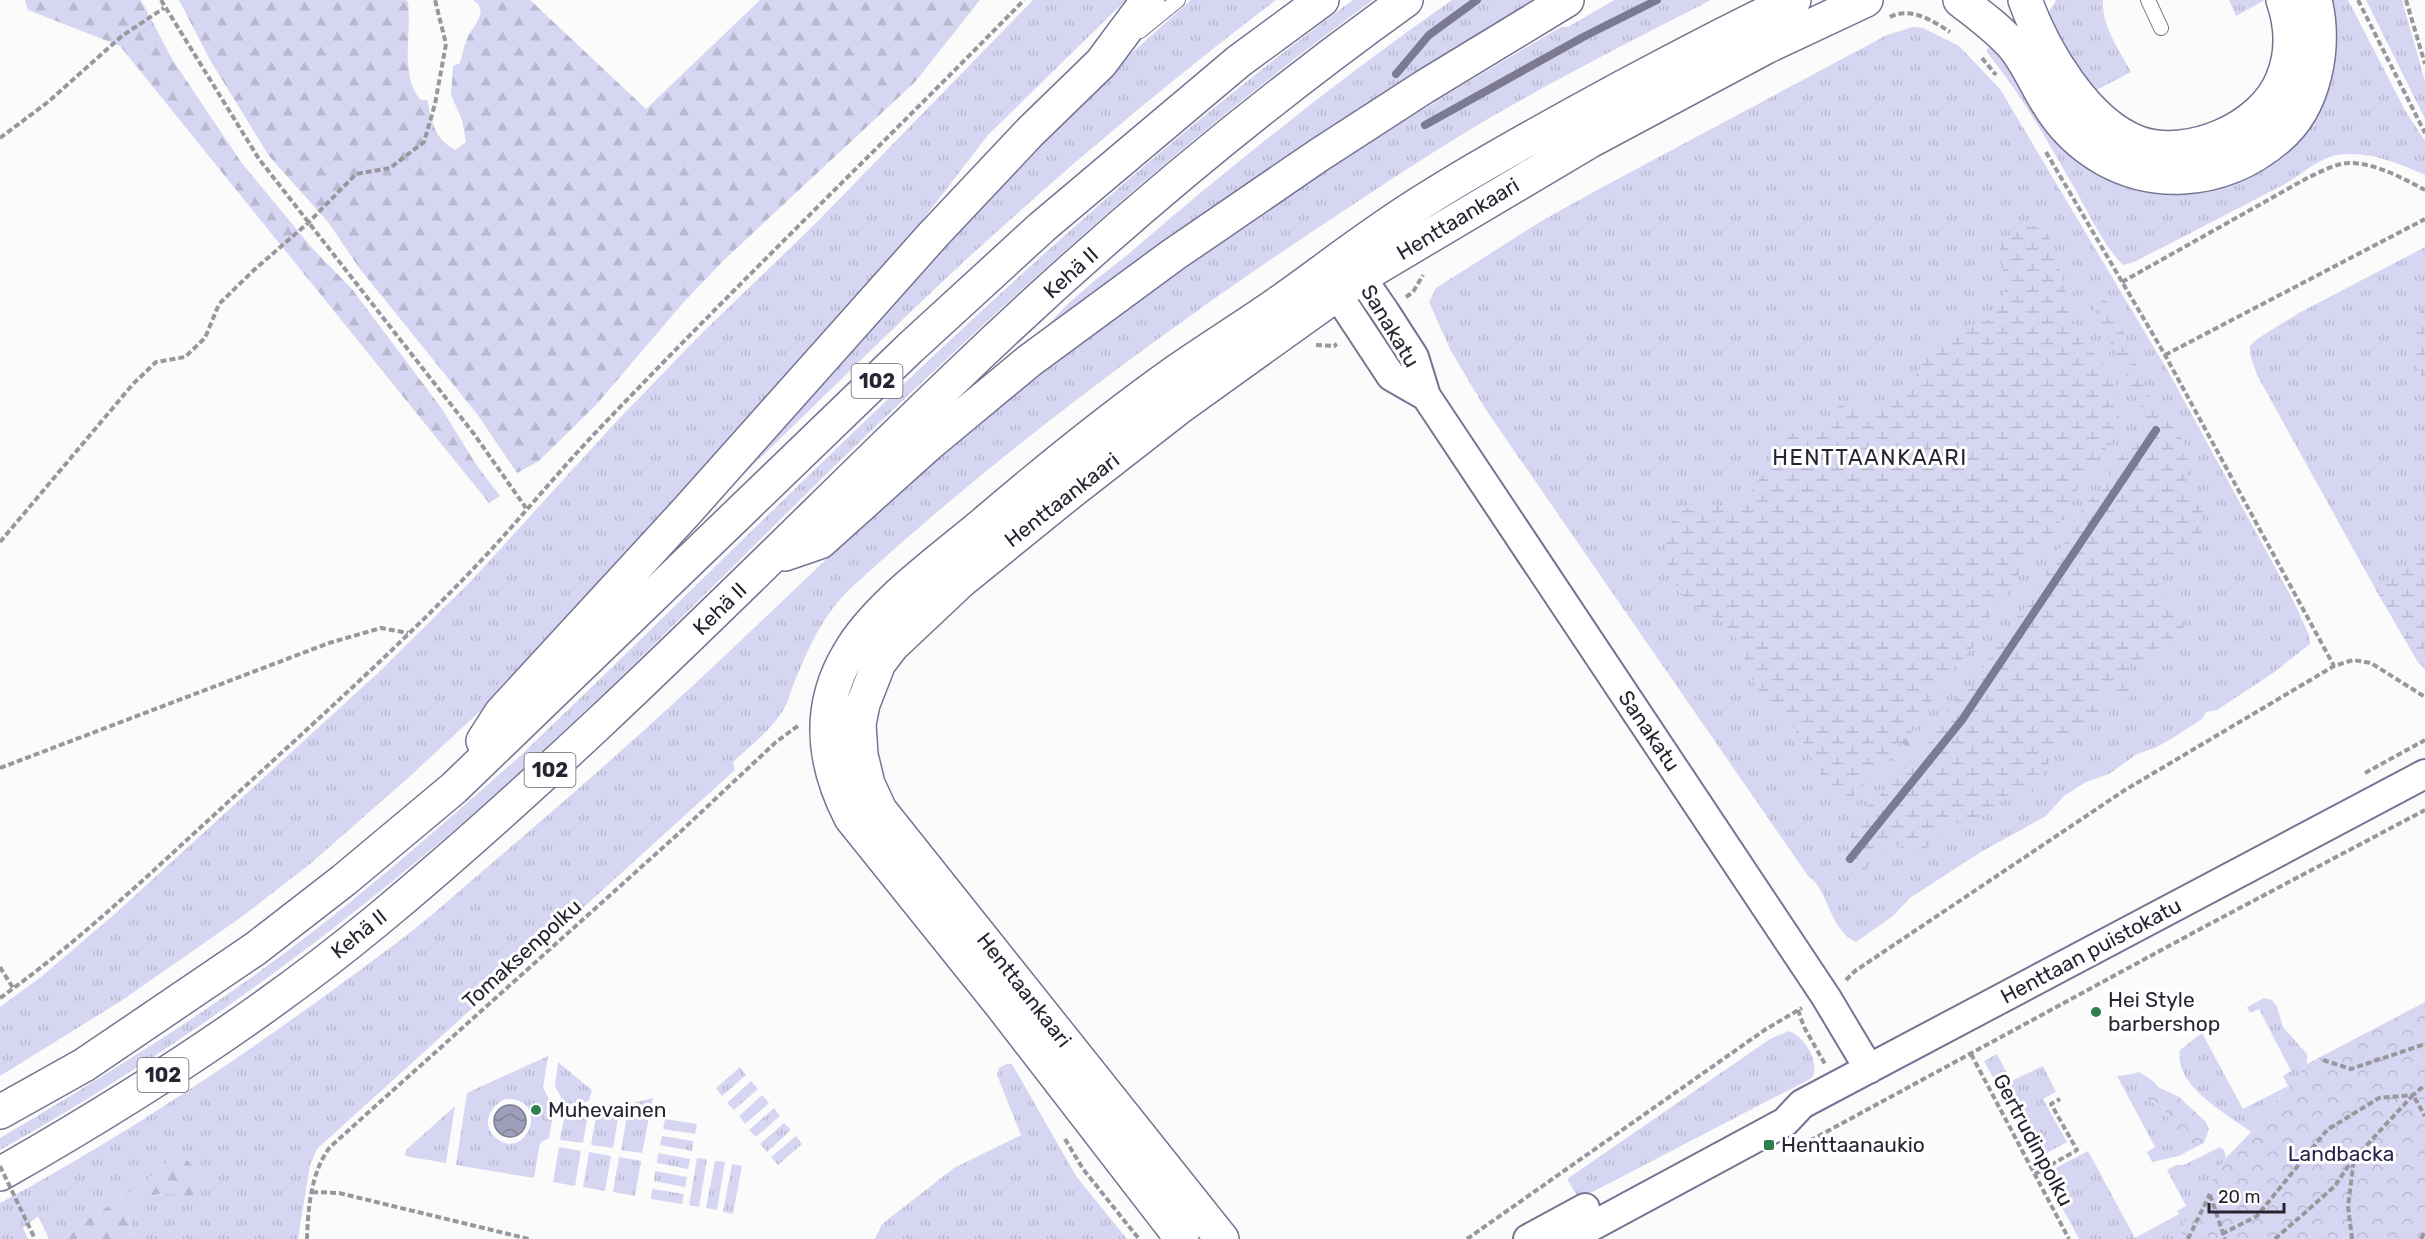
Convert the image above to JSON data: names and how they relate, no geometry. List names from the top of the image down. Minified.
{"streets":{"main road":["Henttaankaari","Kehä II","102"],"street":["Sanakatu","Henttaan puistokatu"],"path":["Tomaksenpolku","Gertrudinpolku"]},"crossings":[["Henttaankaari","Sanakatu"],["Sanakatu","Henttaan puistokatu"]],"districts":["HENTTAANKAARI"],"parks":["Landbacka"],"places":{"other":["Hei Style barbershop","Muhevainen"],"transit":["Henttaanaukio"]},"scale_bar":"20 m"}
